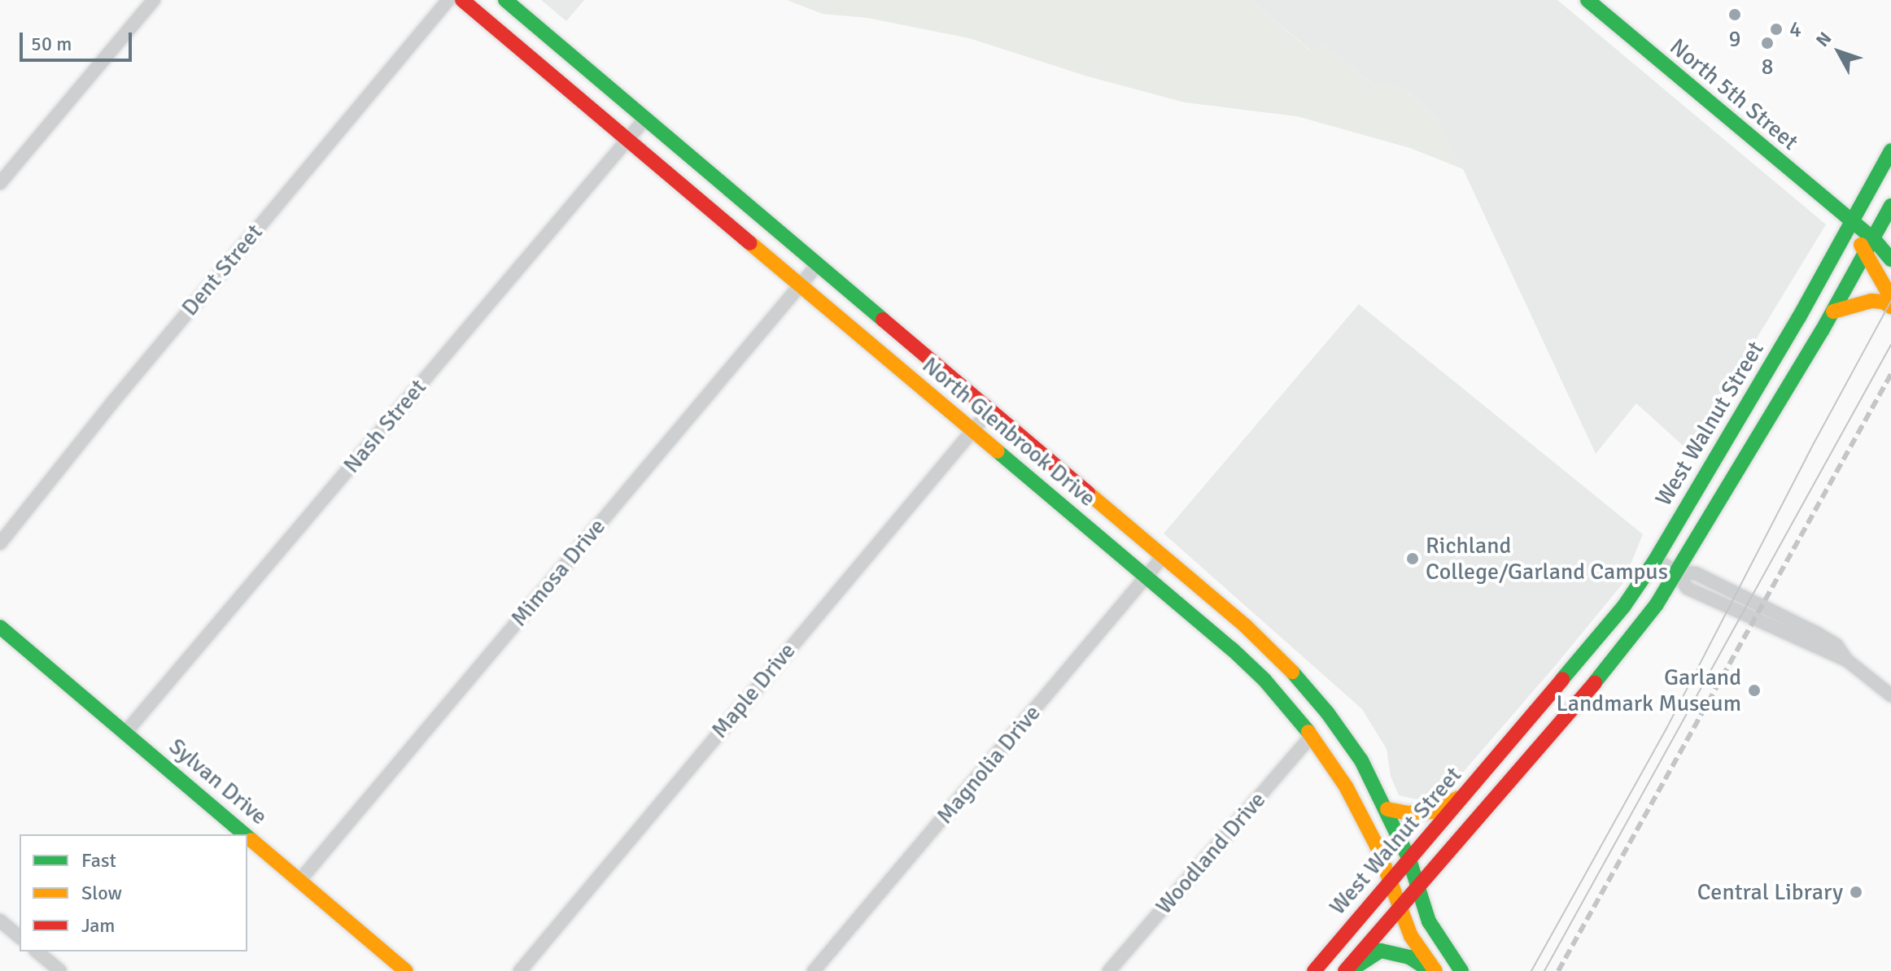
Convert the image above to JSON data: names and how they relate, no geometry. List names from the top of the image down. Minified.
{"streets":{"main road":["North 5th Street","West Walnut Street","North Glenbrook Drive","Sylvan Drive"],"street":["Dent Street","Nash Street","Mimosa Drive","Maple Drive","Magnolia Drive","Woodland Drive"]},"crossings":[["North 5th Street","West Walnut Street"],["West Walnut Street","North Glenbrook Drive"],["Nash Street","North Glenbrook Drive"],["Nash Street","Sylvan Drive"],["North Glenbrook Drive","Mimosa Drive"],["North Glenbrook Drive","Maple Drive"],["North Glenbrook Drive","Magnolia Drive"],["North Glenbrook Drive","Woodland Drive"],["Mimosa Drive","Sylvan Drive"]],"places":["9","4","8","Richland College/Garland Campus","Garland Landmark Museum","Central Library"],"legend":["Fast","Slow","Jam"],"scale_bar":"50 m","north":"top left"}
